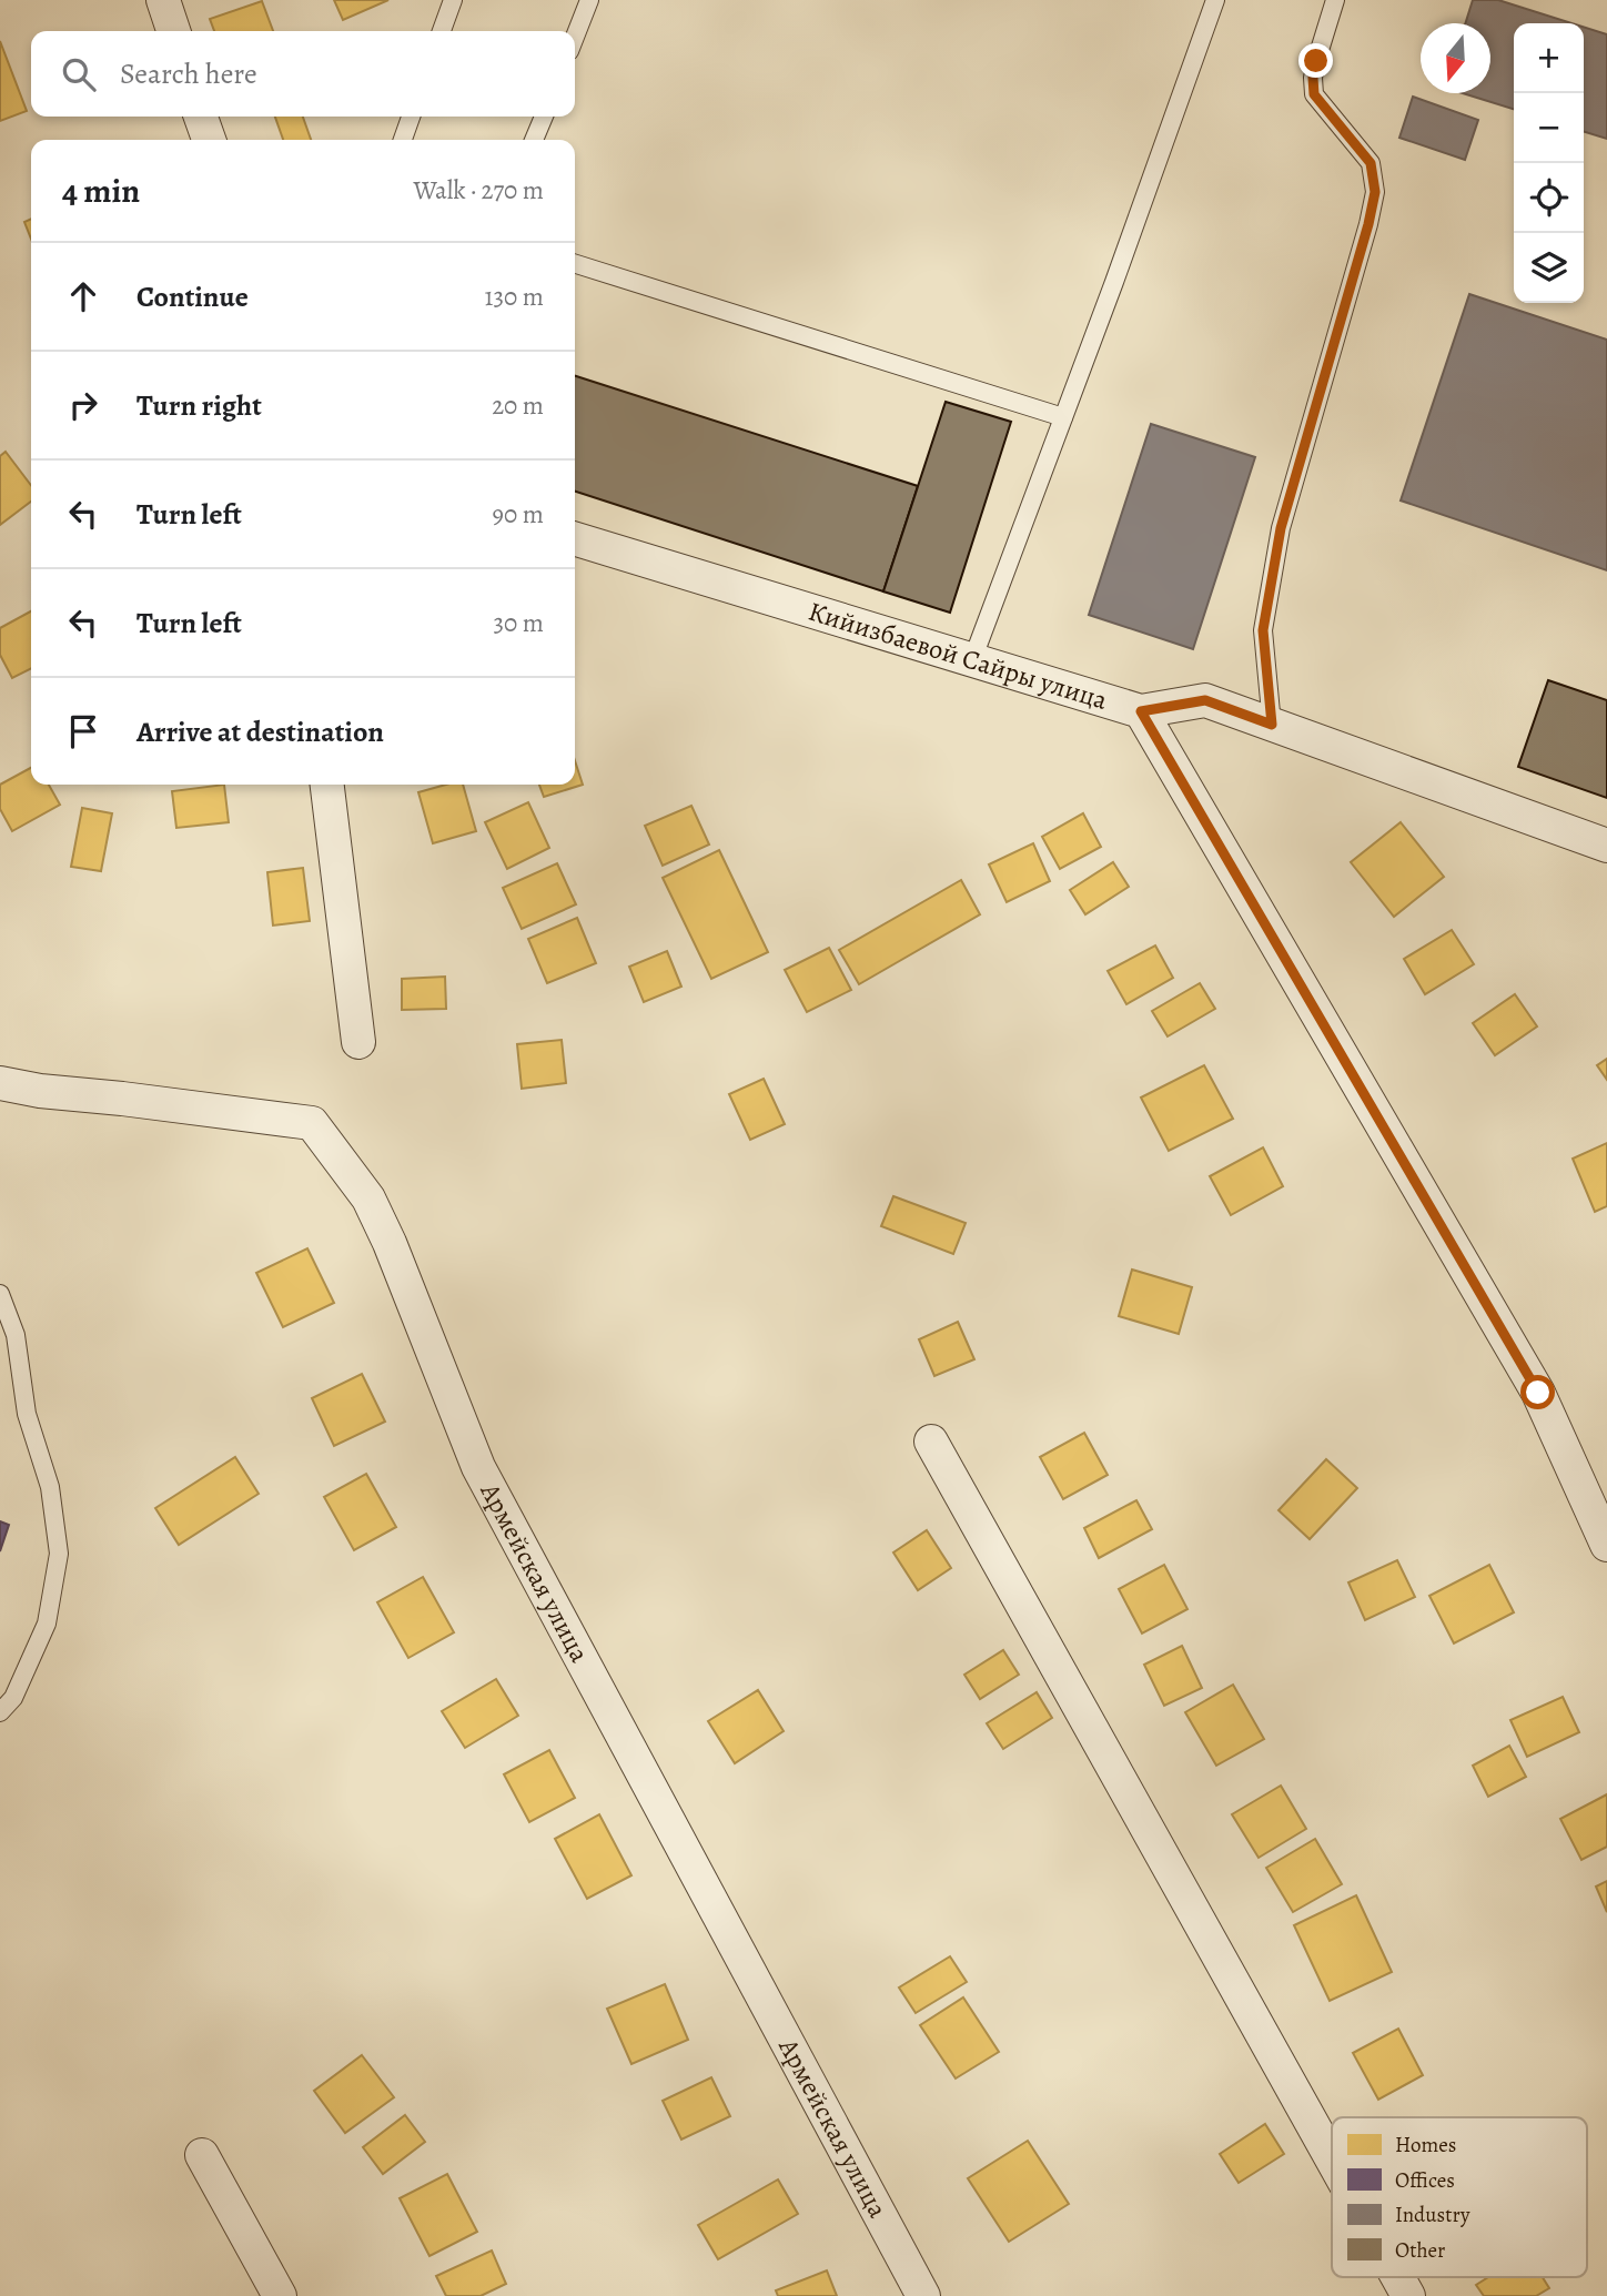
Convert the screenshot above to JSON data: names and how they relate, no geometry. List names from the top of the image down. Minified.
{"streets":{"street":["Кийизбаевой Сайры улица","Армейская улица"]},"legend":["Homes","Offices","Industry","Other"],"north":"bottom","page":{"map_buttons":["+","−"],"search":"Search here","heading":["4 min","Walk · 270 m"],"list":[["Continue","130 m"],["Turn right","20 m"],["Turn left","90 m"],["Turn left","30 m"],"Arrive at destination"]}}
